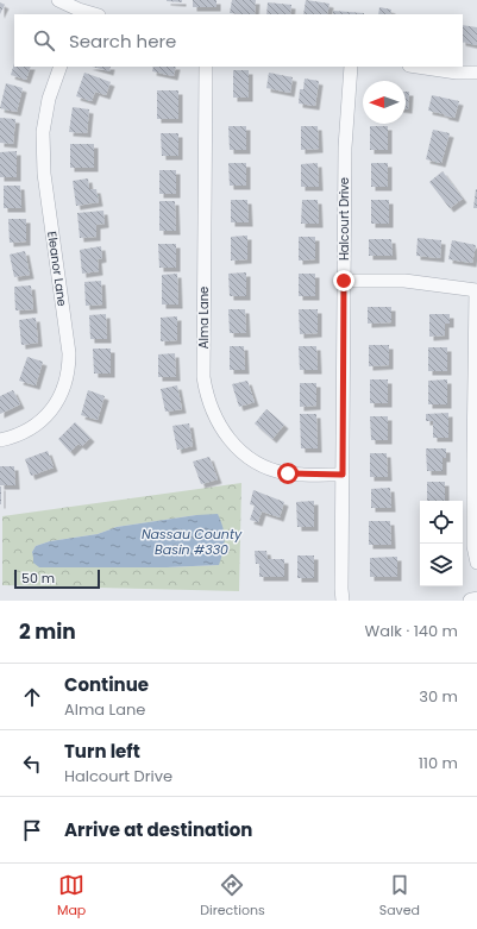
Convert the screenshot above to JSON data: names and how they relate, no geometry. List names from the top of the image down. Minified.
{"streets":{"street":["Halcourt Drive","Eleanor Lane","Alma Lane"]},"crossings":[["Halcourt Drive","Alma Lane"]],"water":["Nassau County Basin #330"],"scale_bar":"50 m","north":"left","page":{"search":"Search here","scale":"50 m","heading":["2 min","Walk · 140 m"],"list":[["Continue","Alma Lane","30 m"],["Turn left","Halcourt Drive","110 m"],"Arrive at destination"],"nav":["Map","Directions","Saved"]}}
